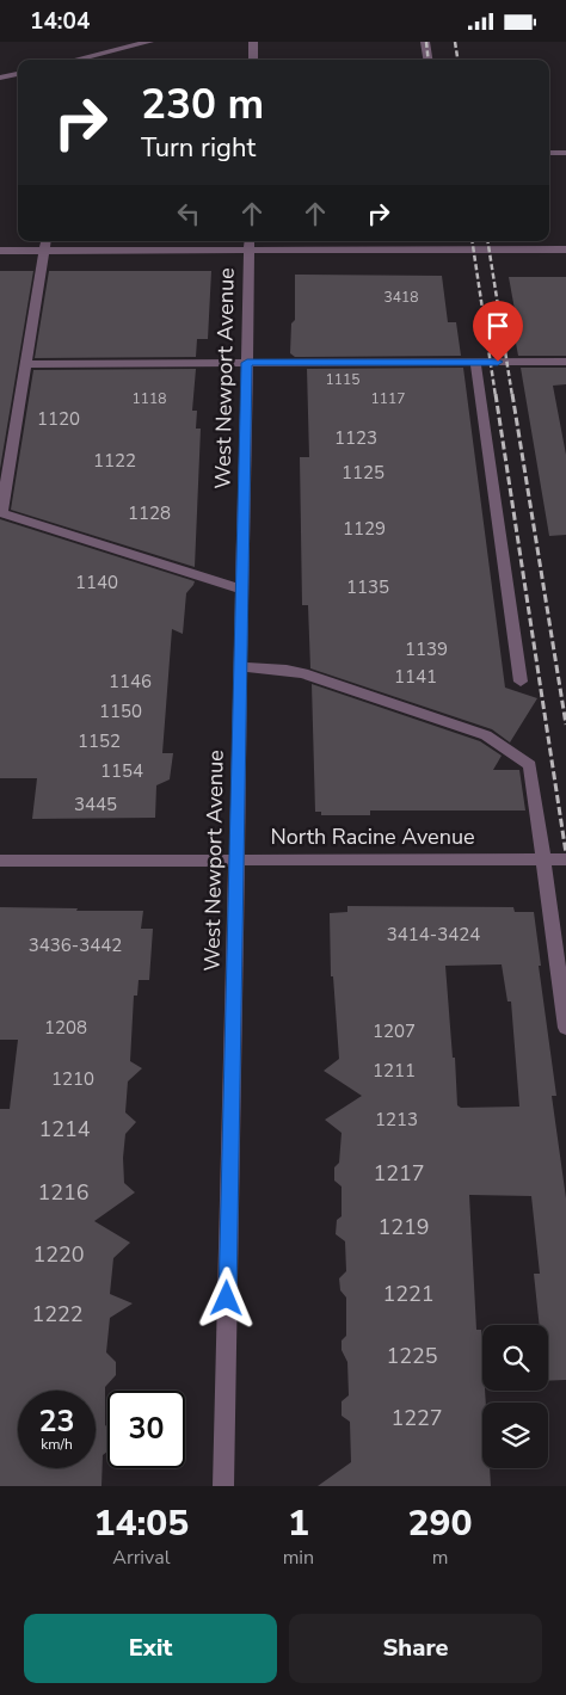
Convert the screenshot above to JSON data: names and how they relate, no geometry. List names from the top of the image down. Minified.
{"streets":{"street":["West Newport Avenue","North Racine Avenue"]},"crossings":[["West Newport Avenue","North Racine Avenue"]],"house_numbers":["3418","1115","1118","1117","1120","1123","1122","1125","1128","1129","1140","1135","1139","1141","1146","1150","1152","1154","3445","3414-3424","3436-3442","1208","1207","1211","1210","1213","1214","1217","1216","1219","1220","1221","1222","1225","1227"],"page":{"status":"14:04","turn":["230 m","Turn right"],"speed":"23 km/h","limit":"30","eta":["14:05","Arrival","1","min","290","m"],"buttons":["Exit","Share"]}}
